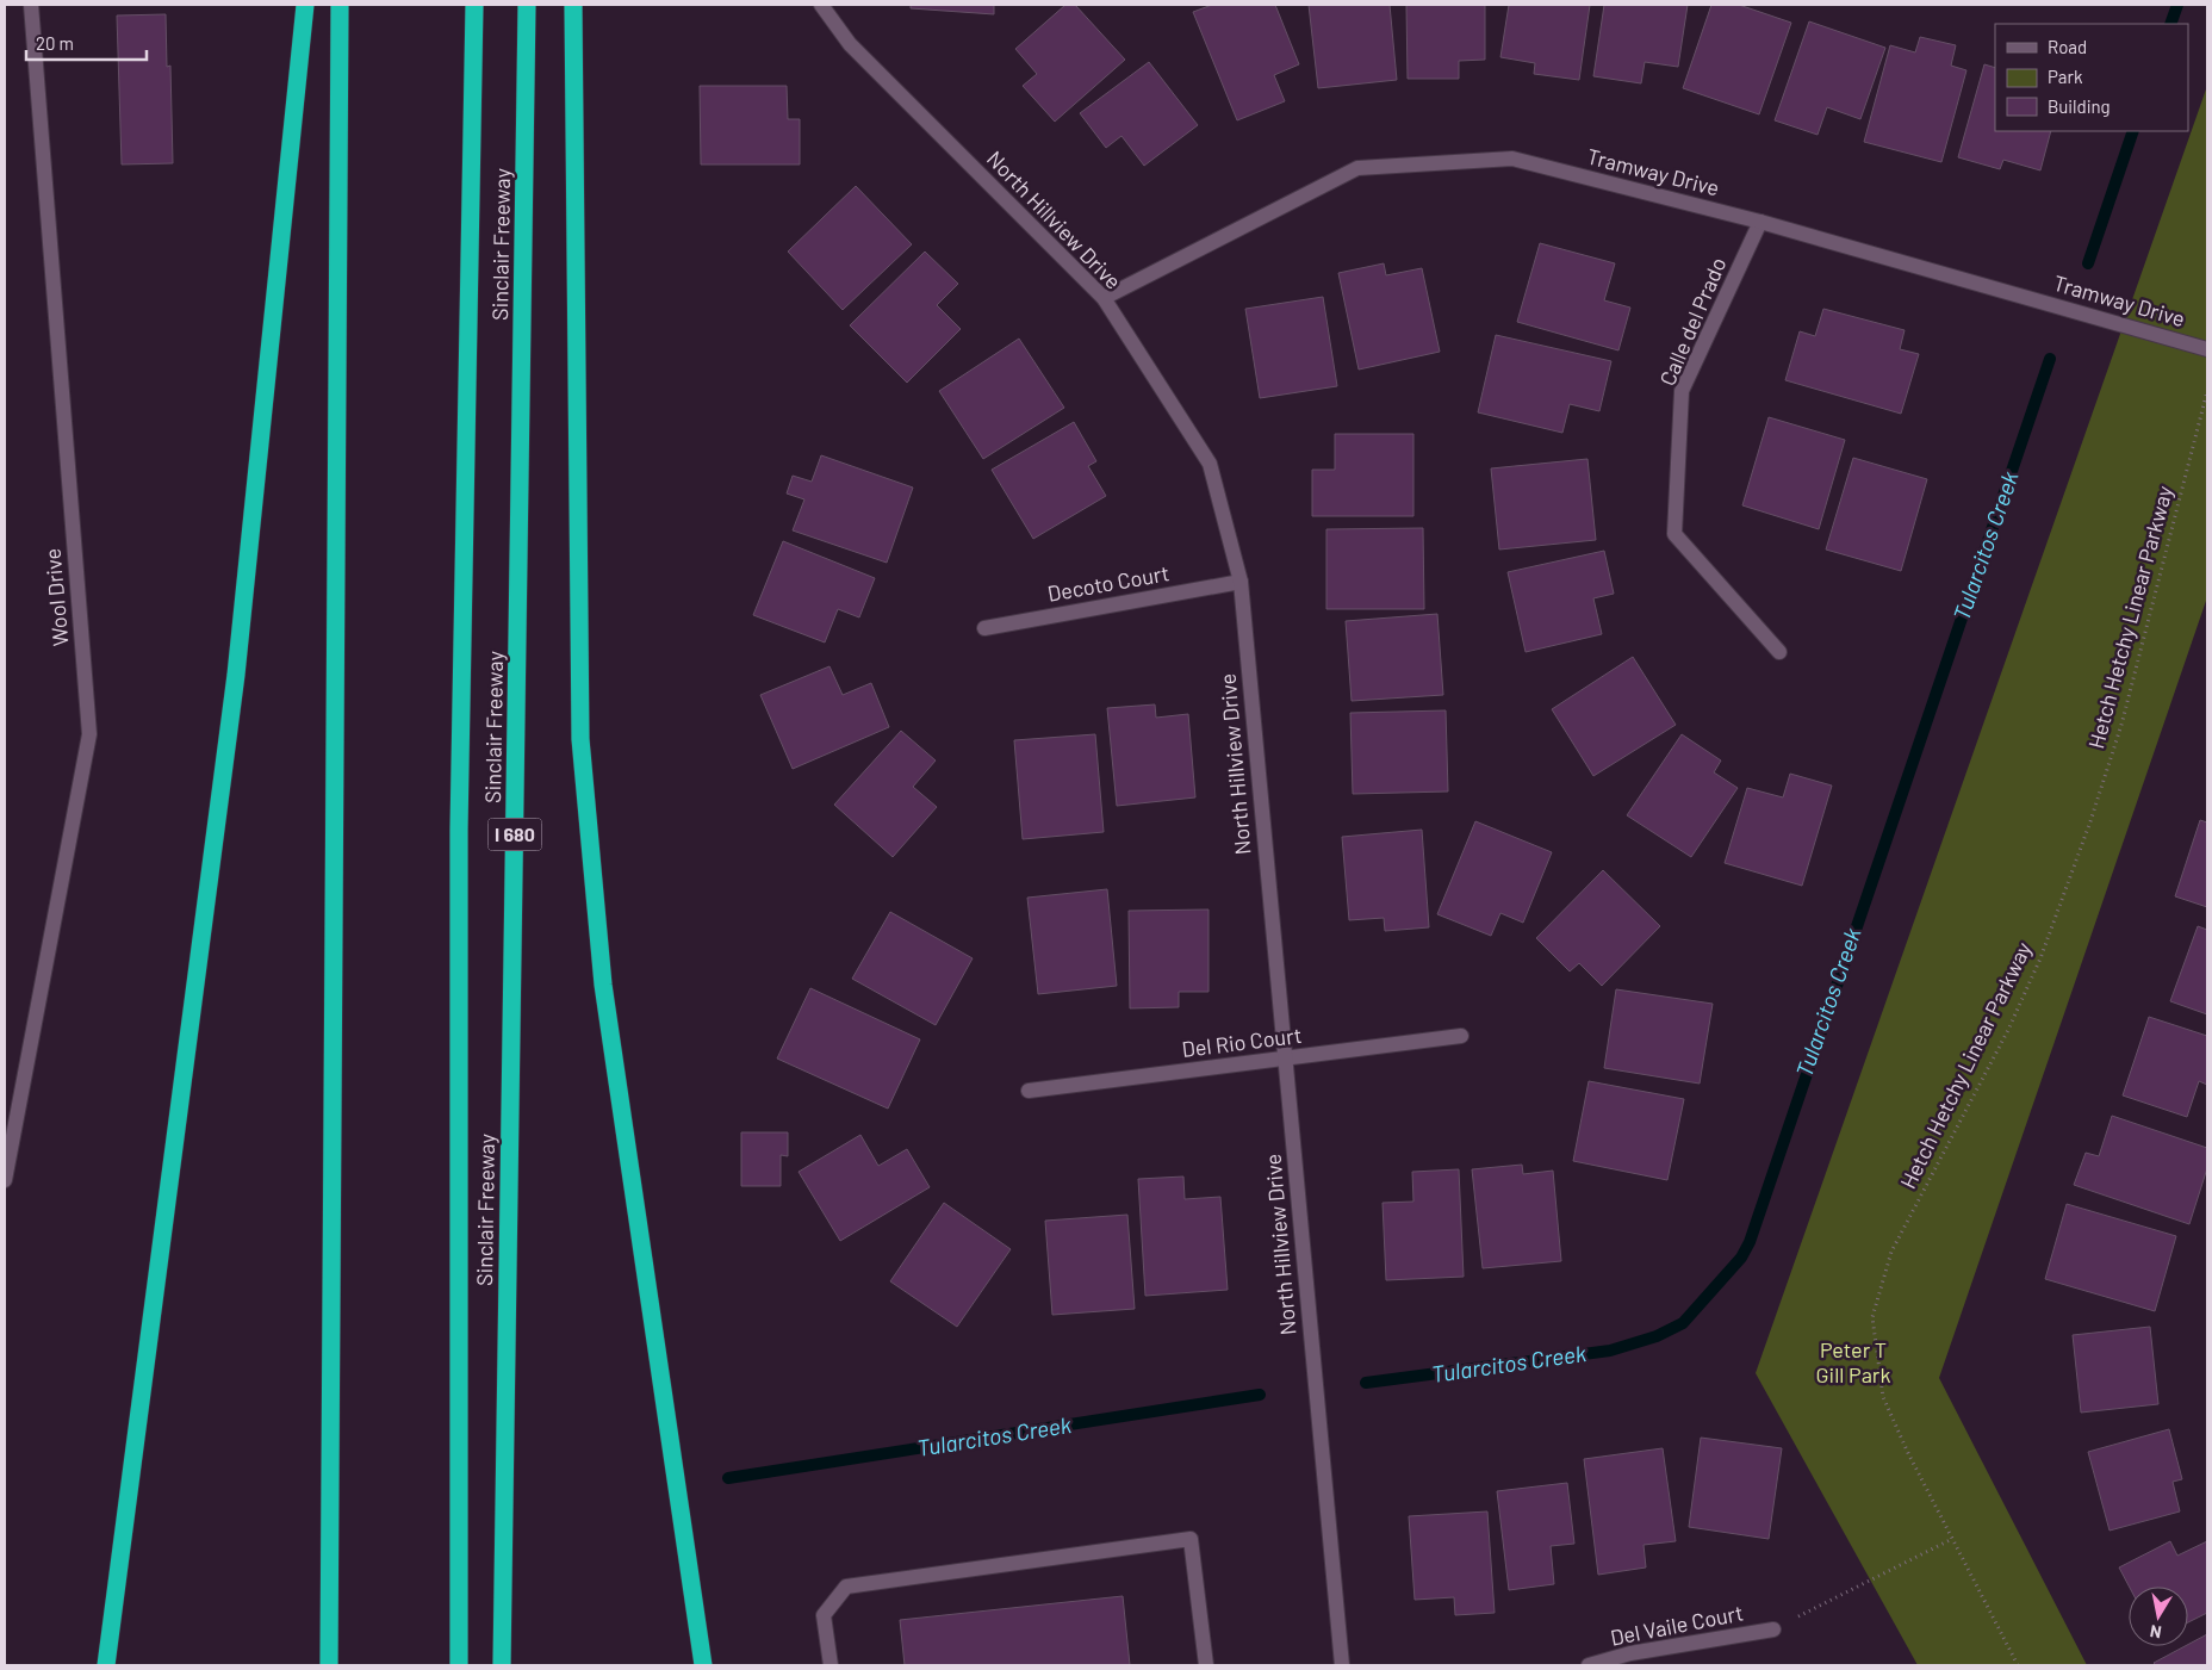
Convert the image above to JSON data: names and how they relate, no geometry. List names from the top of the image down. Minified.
{"streets":{"highway":["Sinclair Freeway","I 680"],"street":["Tramway Drive","North Hillview Drive","Calle del Prado","Decoto Court","Wool Drive","Del Rio Court","Del Vaile Court"],"path":["Hetch Hetchy Linear Parkway"]},"crossings":[["Tramway Drive","North Hillview Drive"],["Tramway Drive","Calle del Prado"],["North Hillview Drive","Decoto Court"],["North Hillview Drive","Del Rio Court"]],"water":["Tularcitos Creek"],"parks":["Peter T Gill Park"],"legend":["Road","Park","Building"],"scale_bar":"20 m","north":"bottom"}
